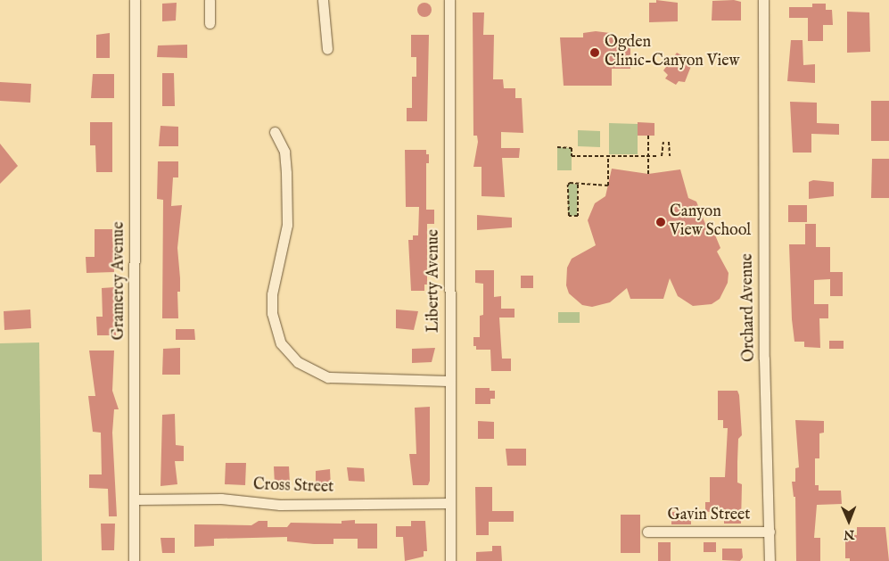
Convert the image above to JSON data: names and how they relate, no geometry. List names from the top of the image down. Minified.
{"streets":{"street":["Gramercy Avenue","Liberty Avenue","Orchard Avenue","Cross Street","Gavin Street"]},"crossings":[["Gramercy Avenue","Cross Street"],["Liberty Avenue","Cross Street"],["Orchard Avenue","Gavin Street"]],"places":["Ogden Clinic-Canyon View","Canyon View School"],"north":"bottom"}
